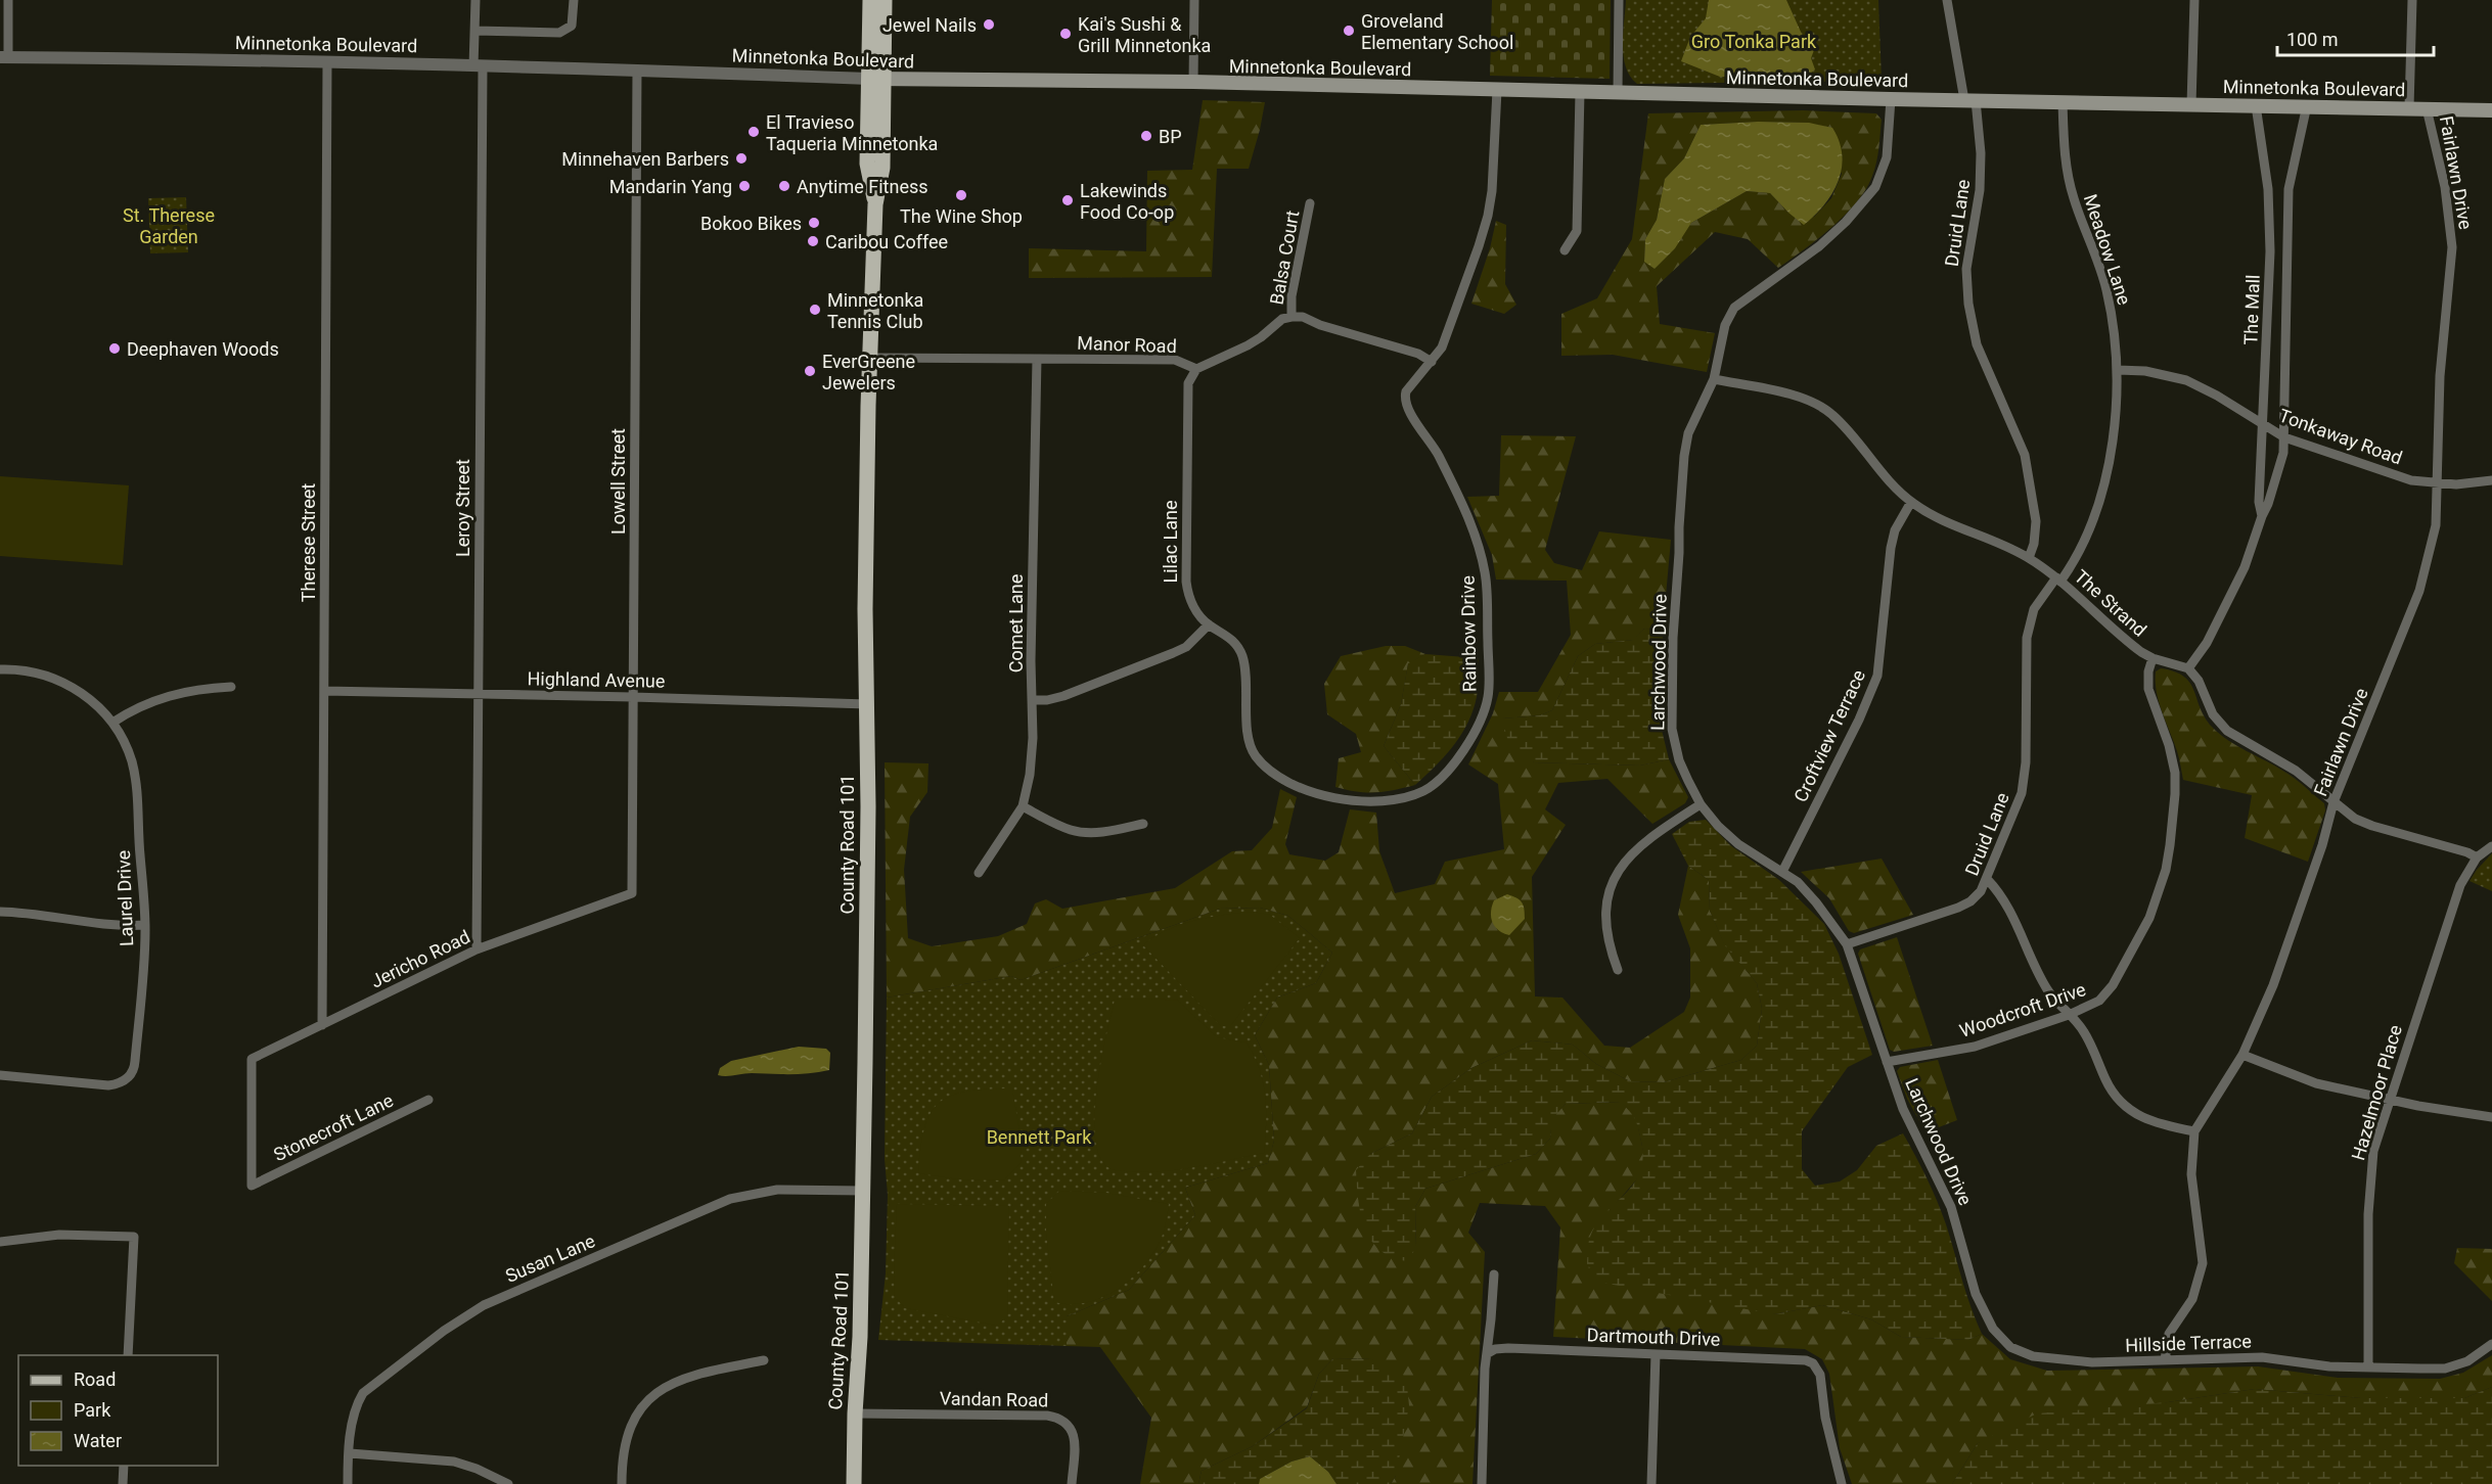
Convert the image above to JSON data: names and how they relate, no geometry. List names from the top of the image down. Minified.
{"streets":{"main road":["Minnetonka Boulevard","County Road 101"],"street":["Fairlawn Drive","Druid Lane","Meadow Lane","Balsa Court","The Mall","Manor Road","Tonkaway Road","Lowell Street","Leroy Street","Lilac Lane","Therese Street","The Strand","Comet Lane","Rainbow Drive","Larchwood Drive","Highland Avenue","Croftview Terrace","Laurel Drive","Jericho Road","Woodcroft Drive","Hazelmoor Place","Stonecroft Lane","Susan Lane","Dartmouth Drive","Hillside Terrace","Vandan Road"]},"crossings":[["Minnetonka Boulevard","Fairlawn Drive"],["Minnetonka Boulevard","Druid Lane"],["Minnetonka Boulevard","Meadow Lane"],["Minnetonka Boulevard","The Mall"],["Minnetonka Boulevard","Lowell Street"],["Minnetonka Boulevard","Leroy Street"],["Minnetonka Boulevard","Therese Street"],["Minnetonka Boulevard","Rainbow Drive"],["Minnetonka Boulevard","Larchwood Drive"],["Minnetonka Boulevard","County Road 101"],["Fairlawn Drive","Tonkaway Road"],["Fairlawn Drive","Hillside Terrace"],["Druid Lane","Meadow Lane"],["Druid Lane","The Strand"],["Druid Lane","Larchwood Drive"],["Meadow Lane","Tonkaway Road"],["Meadow Lane","The Strand"],["Balsa Court","Manor Road"],["The Mall","Tonkaway Road"],["The Mall","The Strand"],["Manor Road","Lilac Lane"],["Manor Road","Comet Lane"],["Manor Road","County Road 101"],["Lowell Street","Highland Avenue"],["Lowell Street","Jericho Road"],["Leroy Street","Highland Avenue"],["Leroy Street","Jericho Road"],["Lilac Lane","Rainbow Drive"],["Therese Street","Highland Avenue"],["Therese Street","Jericho Road"],["The Strand","Larchwood Drive"],["The Strand","Croftview Terrace"],["The Strand","Woodcroft Drive"],["Larchwood Drive","Croftview Terrace"],["Larchwood Drive","Woodcroft Drive"],["Larchwood Drive","Hillside Terrace"],["Highland Avenue","County Road 101"],["County Road 101","Susan Lane"],["County Road 101","Vandan Road"],["Jericho Road","Stonecroft Lane"],["Hazelmoor Place","Hillside Terrace"]],"parks":["Gro Tonka Park","St. Therese Garden","Bennett Park"],"places":["Jewel Nails","Groveland Elementary School","Kai's Sushi & Grill Minnetonka","El Travieso Taqueria Minnetonka","BP","Minnehaven Barbers","Mandarin Yang","Anytime Fitness","The Wine Shop","Lakewinds Food Co-op","Bokoo Bikes","Caribou Coffee","Minnetonka Tennis Club","Deephaven Woods","EverGreene Jewelers"],"legend":["Road","Park","Water"],"scale_bar":"100 m"}
